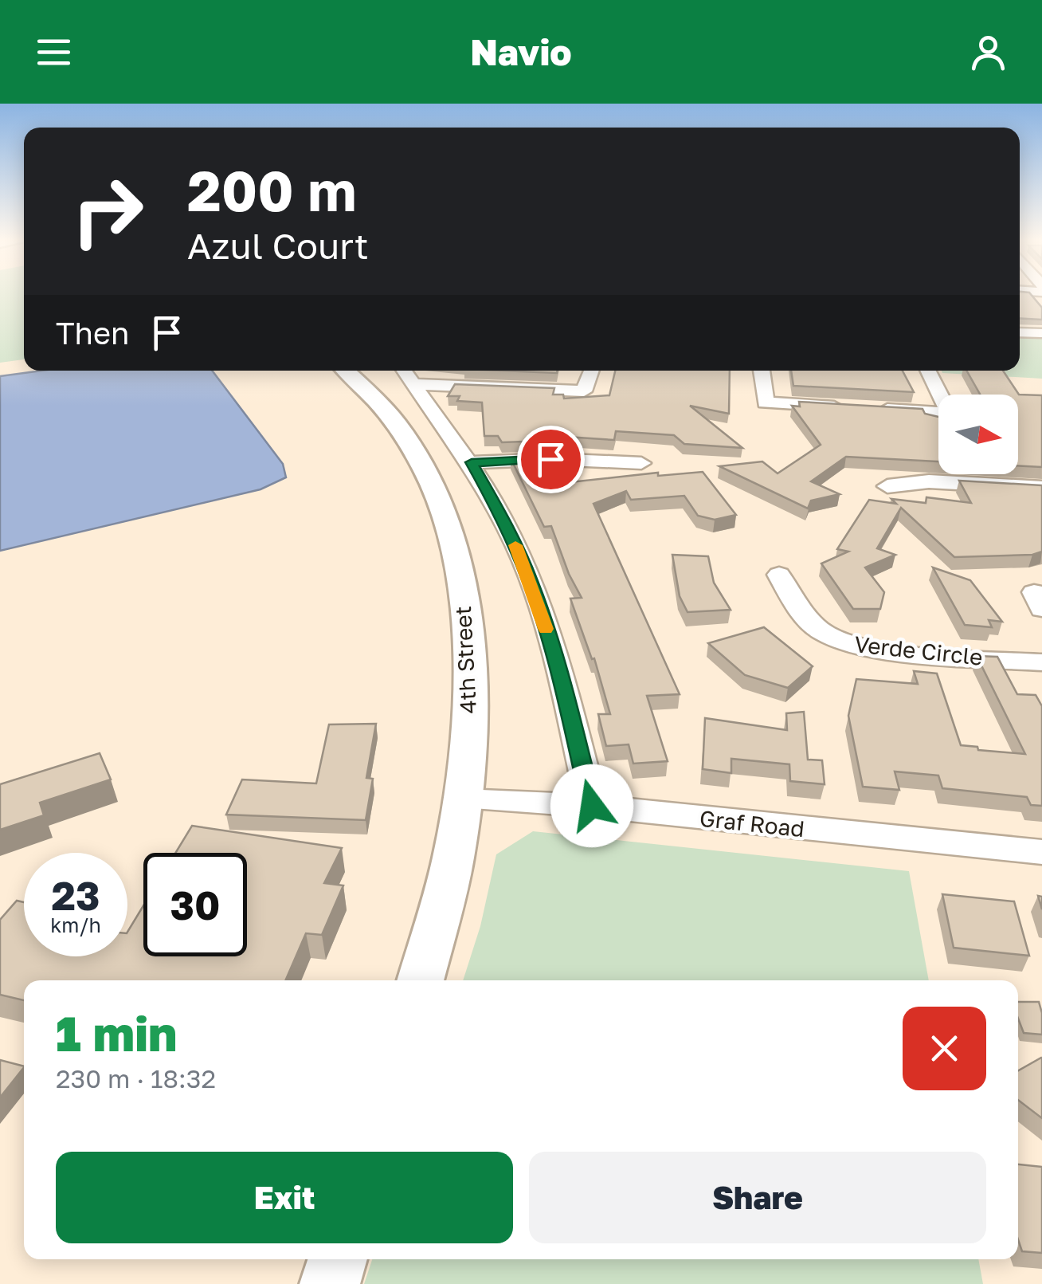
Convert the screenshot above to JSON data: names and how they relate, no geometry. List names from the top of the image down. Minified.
{"streets":{"main road":["4th Street"],"street":["Verde Circle","Graf Road"]},"crossings":[["4th Street","Graf Road"]],"north":"right","page":{"header":"Navio","turn":["200 m","Azul Court"],"then":"Then","speed":"23 km/h","limit":"30","heading":["1 min","230 m · 18:32"],"buttons":["Exit","Share"]}}
